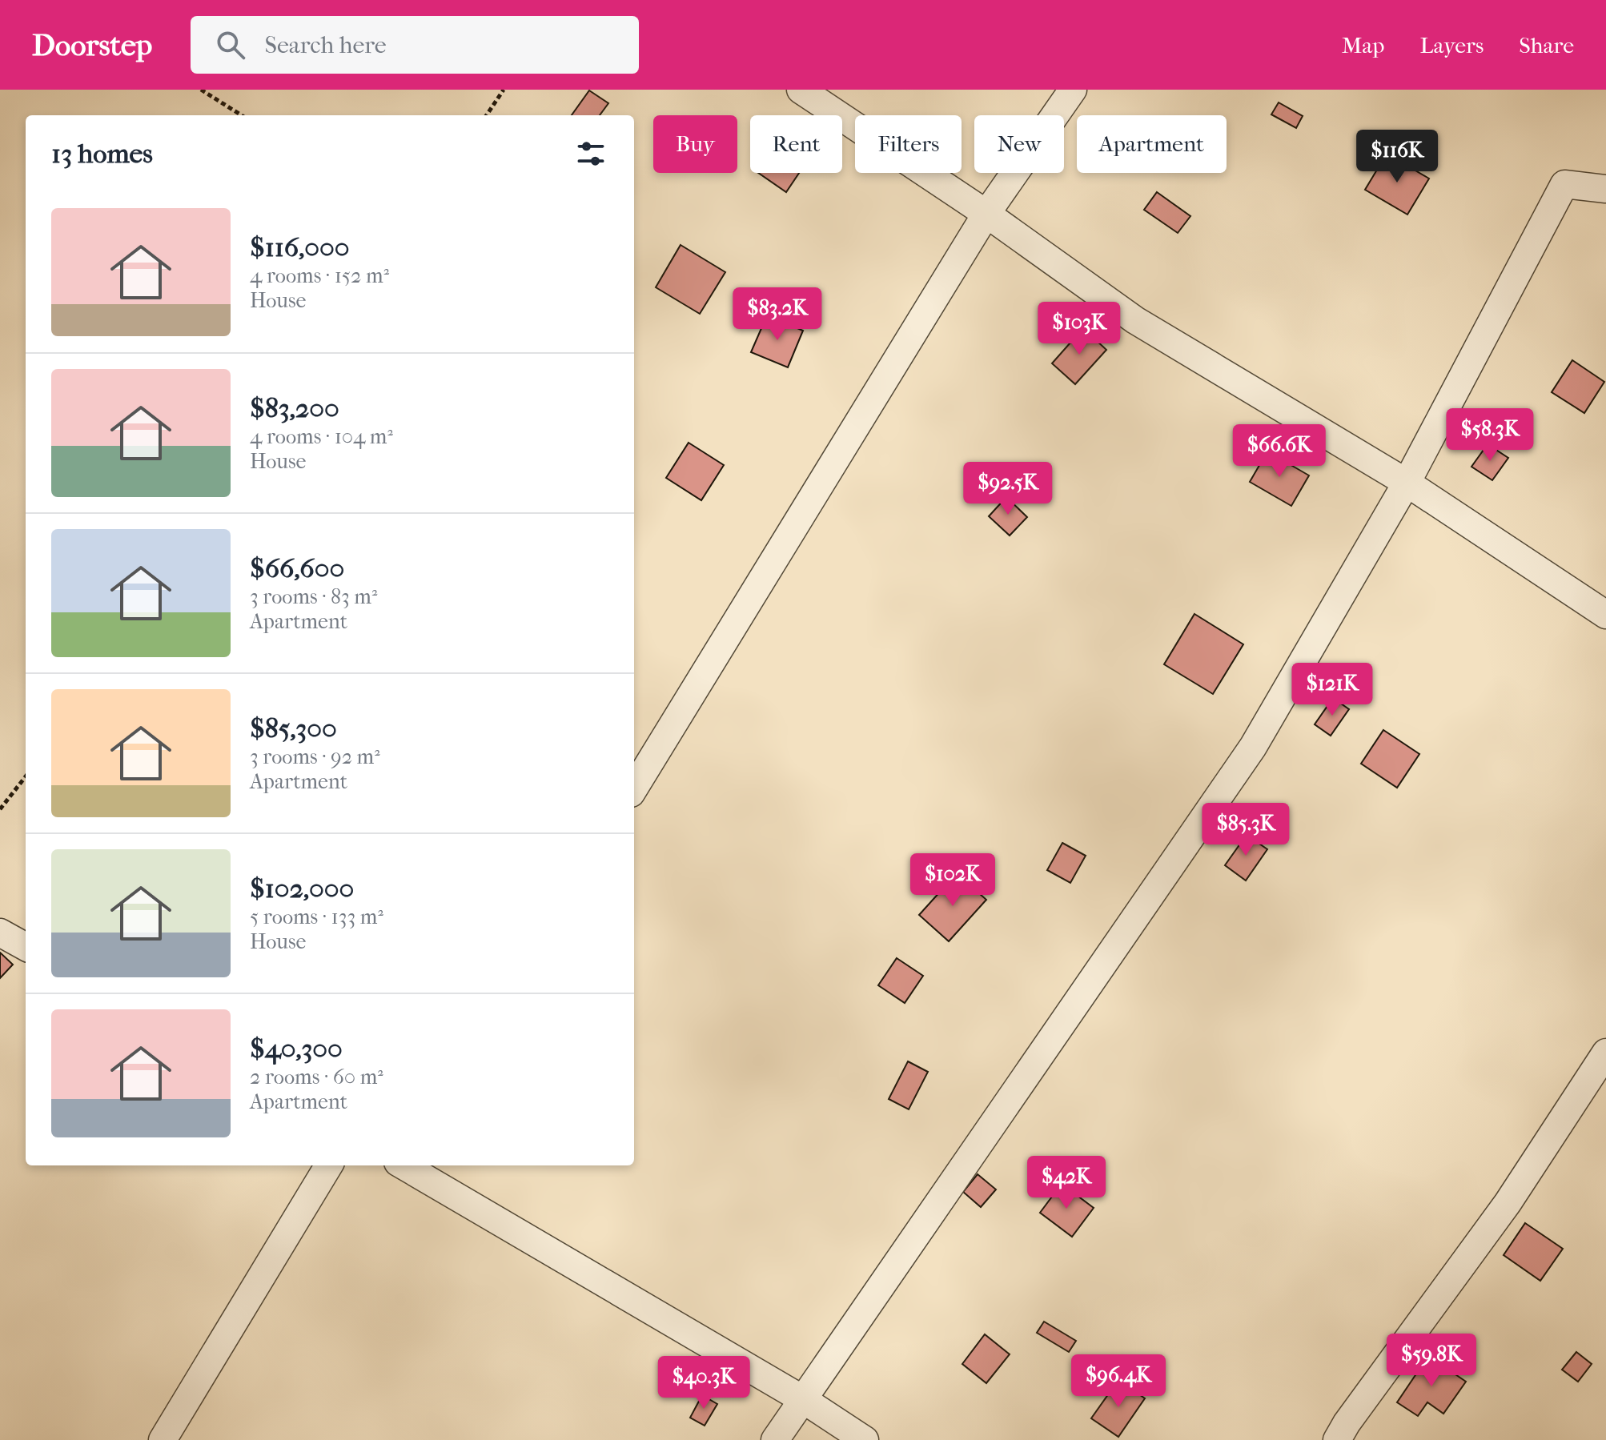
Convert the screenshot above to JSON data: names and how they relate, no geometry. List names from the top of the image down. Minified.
{"page":{"header":"Doorstep","search":"Search here","nav":["Map","Layers","Share"],"chip":["Buy","Rent","Filters","New","Apartment"],"heading":"13 homes","price":["$116K","$83.2K","$103K","$58.3K","$66.6K","$92.5K","$121K","$85.3K","$102K","$42K","$59.8K","$96.4K","$40.3K"],"list":[{"name":"$116,000","note":"4 rooms · 152 m² · House"},{"name":"$83,200","note":"4 rooms · 104 m² · House"},{"name":"$66,600","note":"3 rooms · 83 m² · Apartment"},{"name":"$85,300","note":"3 rooms · 92 m² · Apartment"},{"name":"$102,000","note":"5 rooms · 133 m² · House"},{"name":"$40,300","note":"2 rooms · 60 m² · Apartment"}]}}
